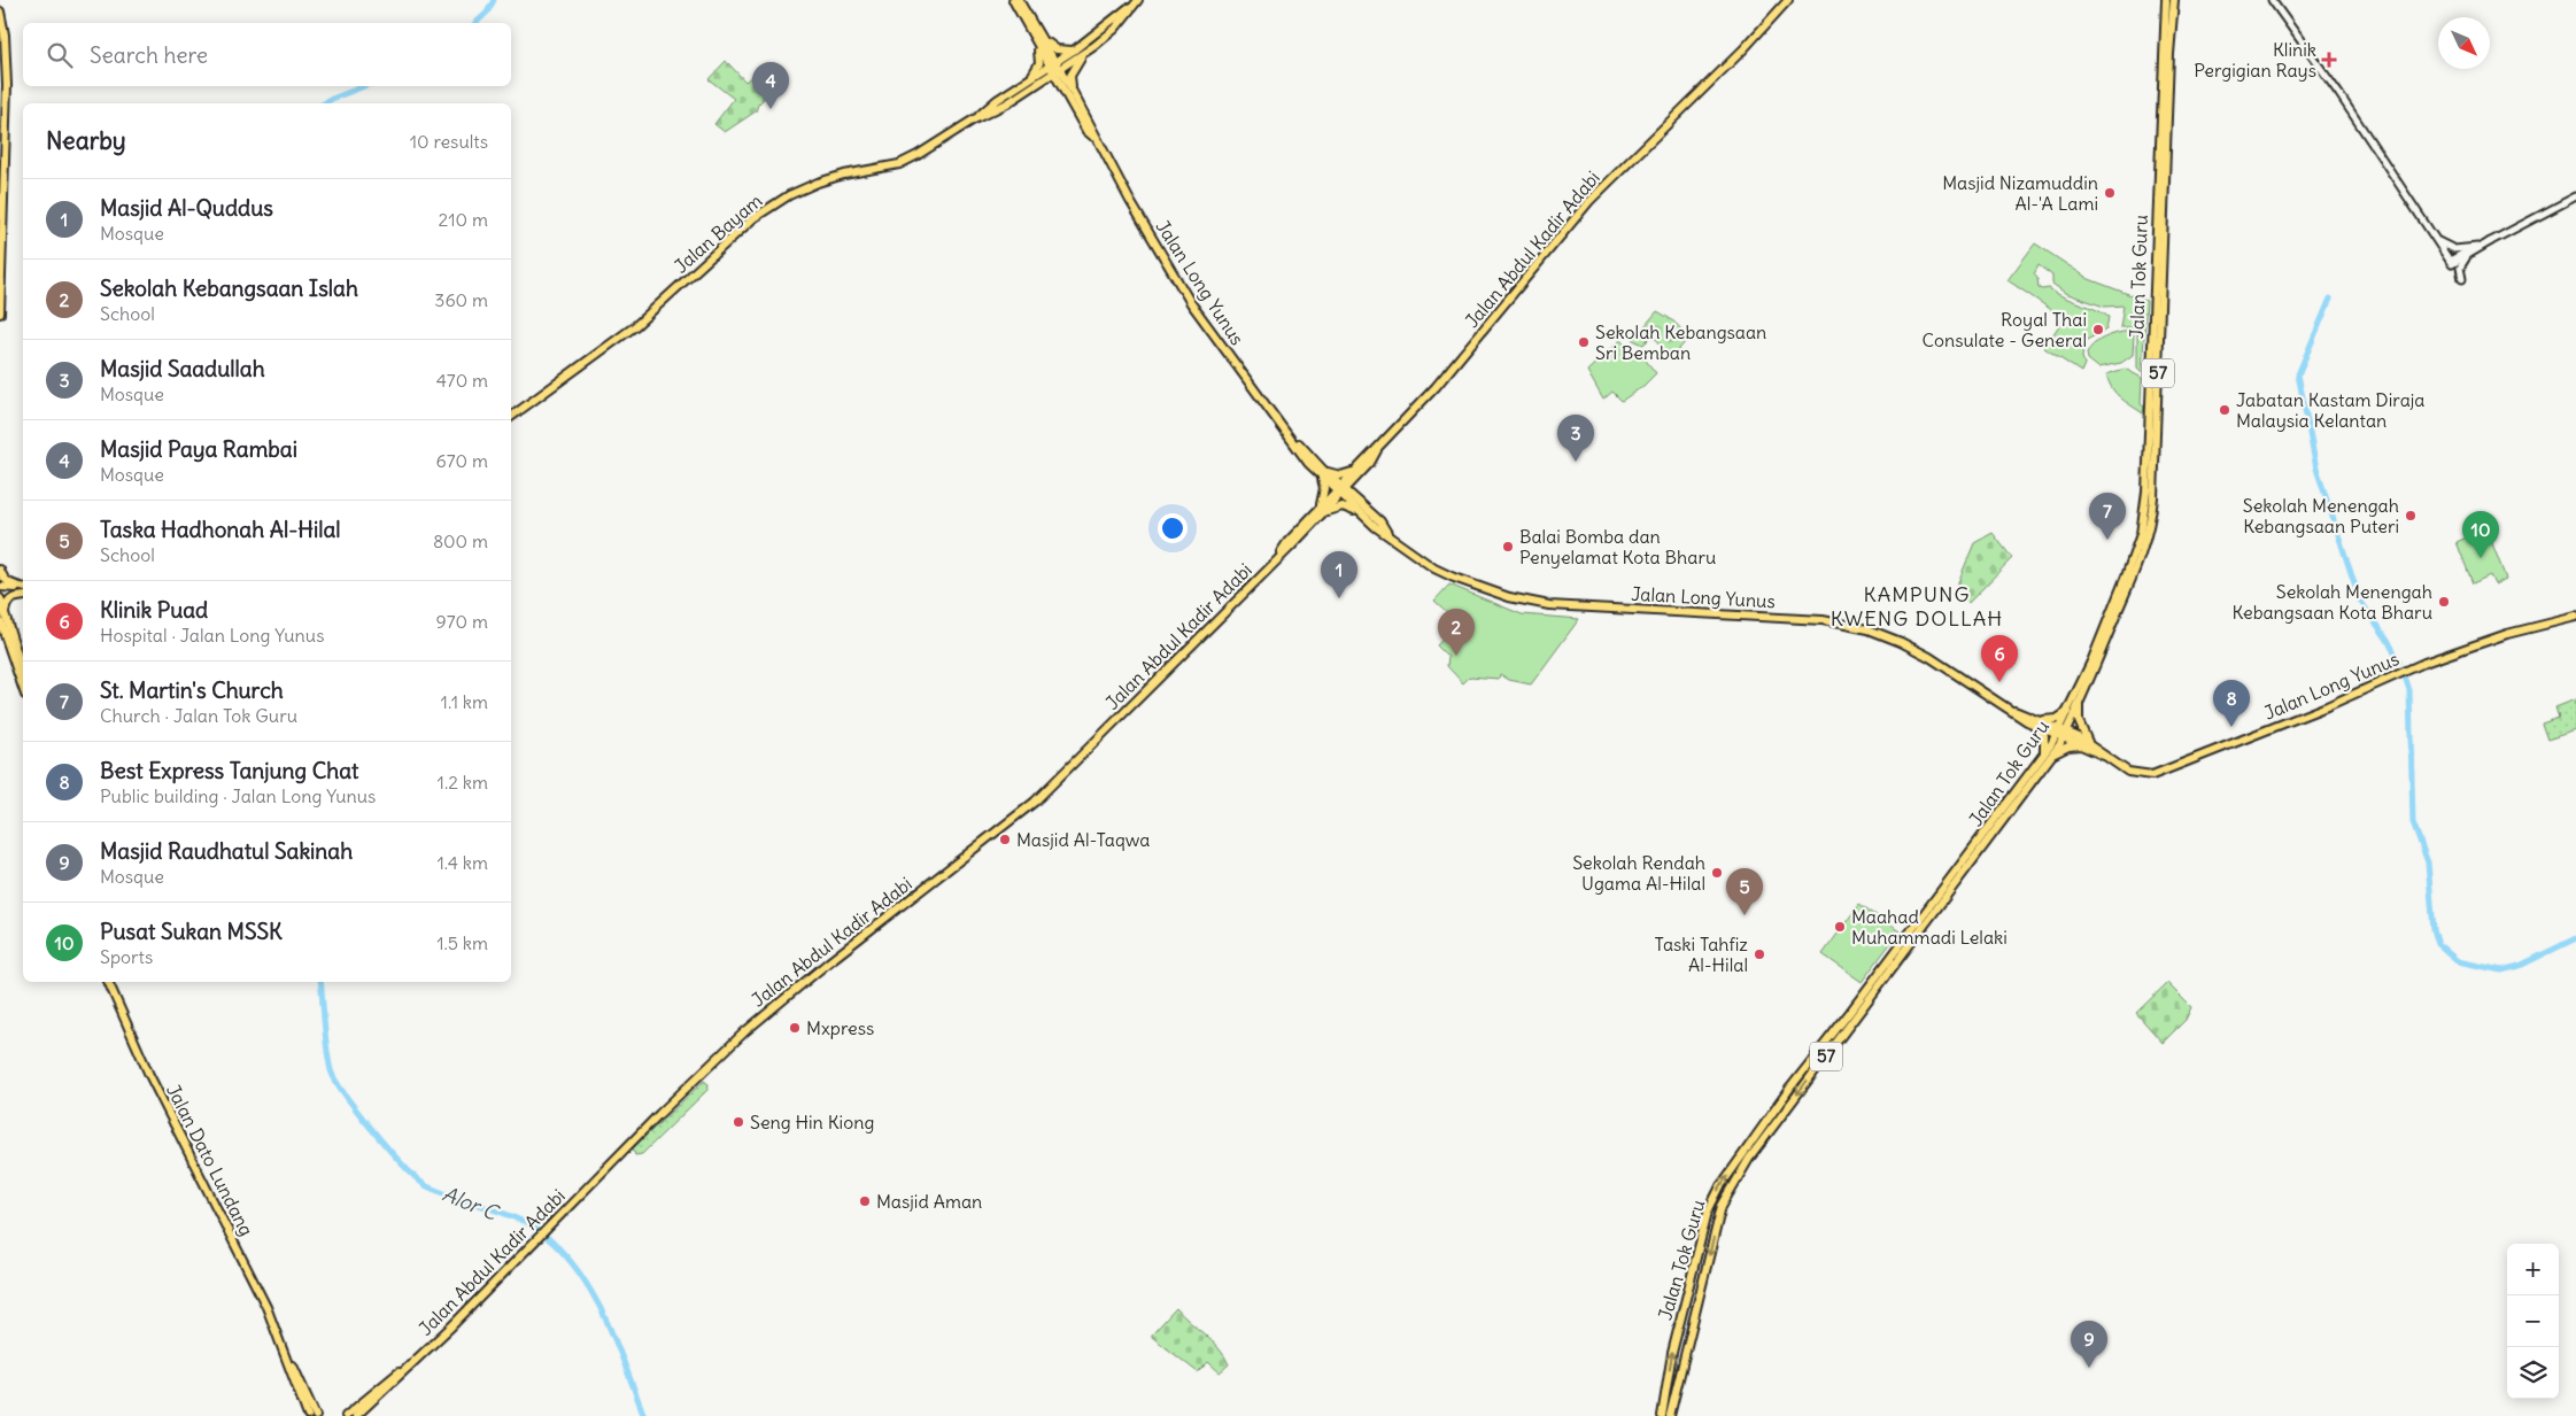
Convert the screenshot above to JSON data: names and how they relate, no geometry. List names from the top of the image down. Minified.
{"streets":{"main road":["Jalan Bayam","Jalan Abdul Kadir Adabi","Jalan Tok Guru","Jalan Long Yunus","57","Jalan Dato Lundang"]},"crossings":[["Jalan Bayam","Jalan Long Yunus"],["Jalan Abdul Kadir Adabi","Jalan Long Yunus"],["Jalan Tok Guru","Jalan Long Yunus"]],"districts":["KAMPUNG KWENG DOLLAH"],"water":["Alor C"],"places":{"health":["Klinik Pergigian Rays"],"other":["Masjid Nizamuddin Al-'A Lami","Royal Thai Consulate - General","Sekolah Kebangsaan Sri Bemban","Jabatan Kastam Diraja Malaysia Kelantan","Sekolah Menengah Kebangsaan Puteri","Balai Bomba dan Penyelamat Kota Bharu","Sekolah Menengah Kebangsaan Kota Bharu","Masjid Al-Taqwa","Sekolah Rendah Ugama Al-Hilal","Maahad Muhammadi Lelaki","Taski Tahfiz Al-Hilal","Mxpress","Seng Hin Kiong","Masjid Aman"]},"north":"bottom right","page":{"search":"Search here","pins":["4","3","7","10","1","2","6","8","5","9"],"heading":["Nearby","10 results"],"list":[{"mark":"1","name":"Masjid Al-Quddus","note":"Mosque","value":"210 m"},{"mark":"2","name":"Sekolah Kebangsaan Islah","note":"School","value":"360 m"},{"mark":"3","name":"Masjid Saadullah","note":"Mosque","value":"470 m"},{"mark":"4","name":"Masjid Paya Rambai","note":"Mosque","value":"670 m"},{"mark":"5","name":"Taska Hadhonah Al-Hilal","note":"School","value":"800 m"},{"mark":"6","name":"Klinik Puad","note":"Hospital · Jalan Long Yunus","value":"970 m"},{"mark":"7","name":"St. Martin's Church","note":"Church · Jalan Tok Guru","value":"1.1 km"},{"mark":"8","name":"Best Express Tanjung Chat","note":"Public building · Jalan Long Yunus","value":"1.2 km"},{"mark":"9","name":"Masjid Raudhatul Sakinah","note":"Mosque","value":"1.4 km"},{"mark":"10","name":"Pusat Sukan MSSK","note":"Sports","value":"1.5 km"}],"map_buttons":["+","−"]}}
